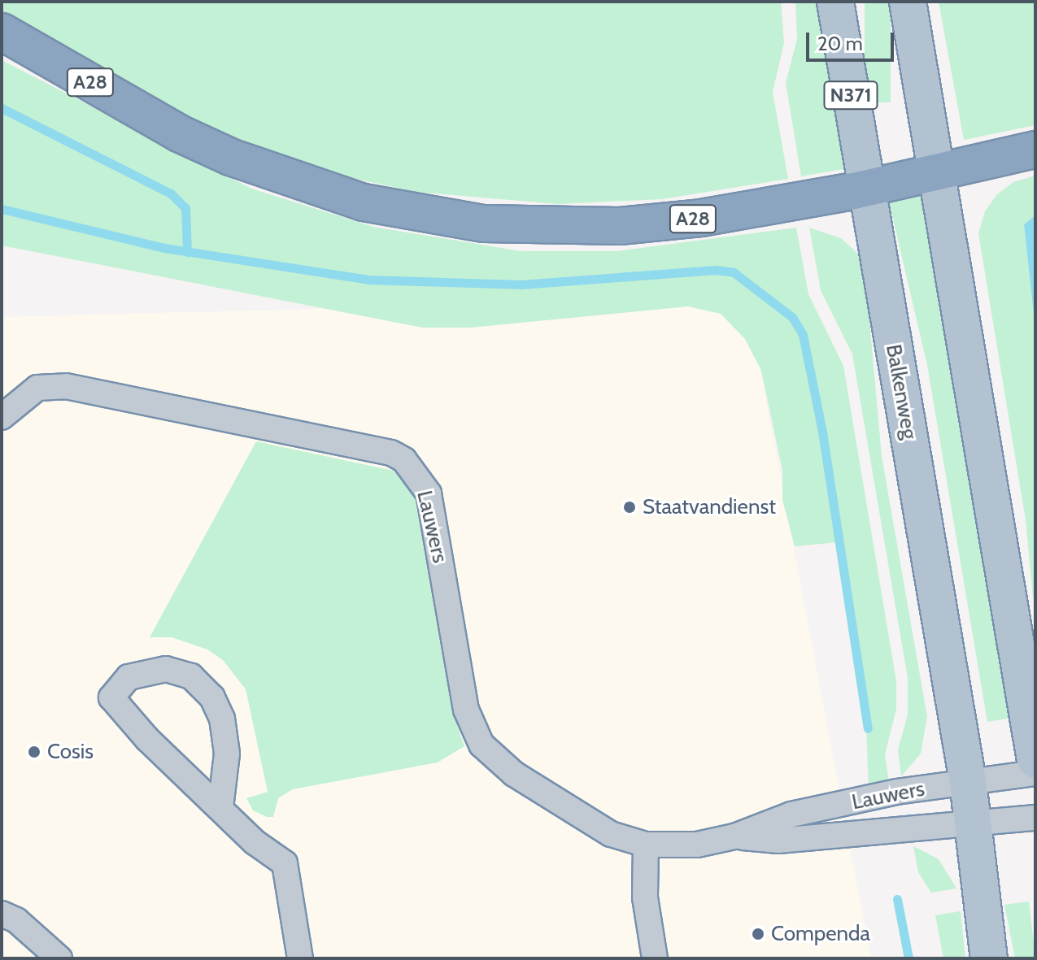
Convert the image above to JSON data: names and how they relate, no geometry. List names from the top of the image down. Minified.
{"streets":{"highway":["A28"],"main road":["N371","Balkenweg"],"street":["Lauwers"]},"crossings":[["A28","Balkenweg"],["Balkenweg","Lauwers"]],"places":["Staatvandienst","Cosis","Compenda"],"scale_bar":"20 m"}
